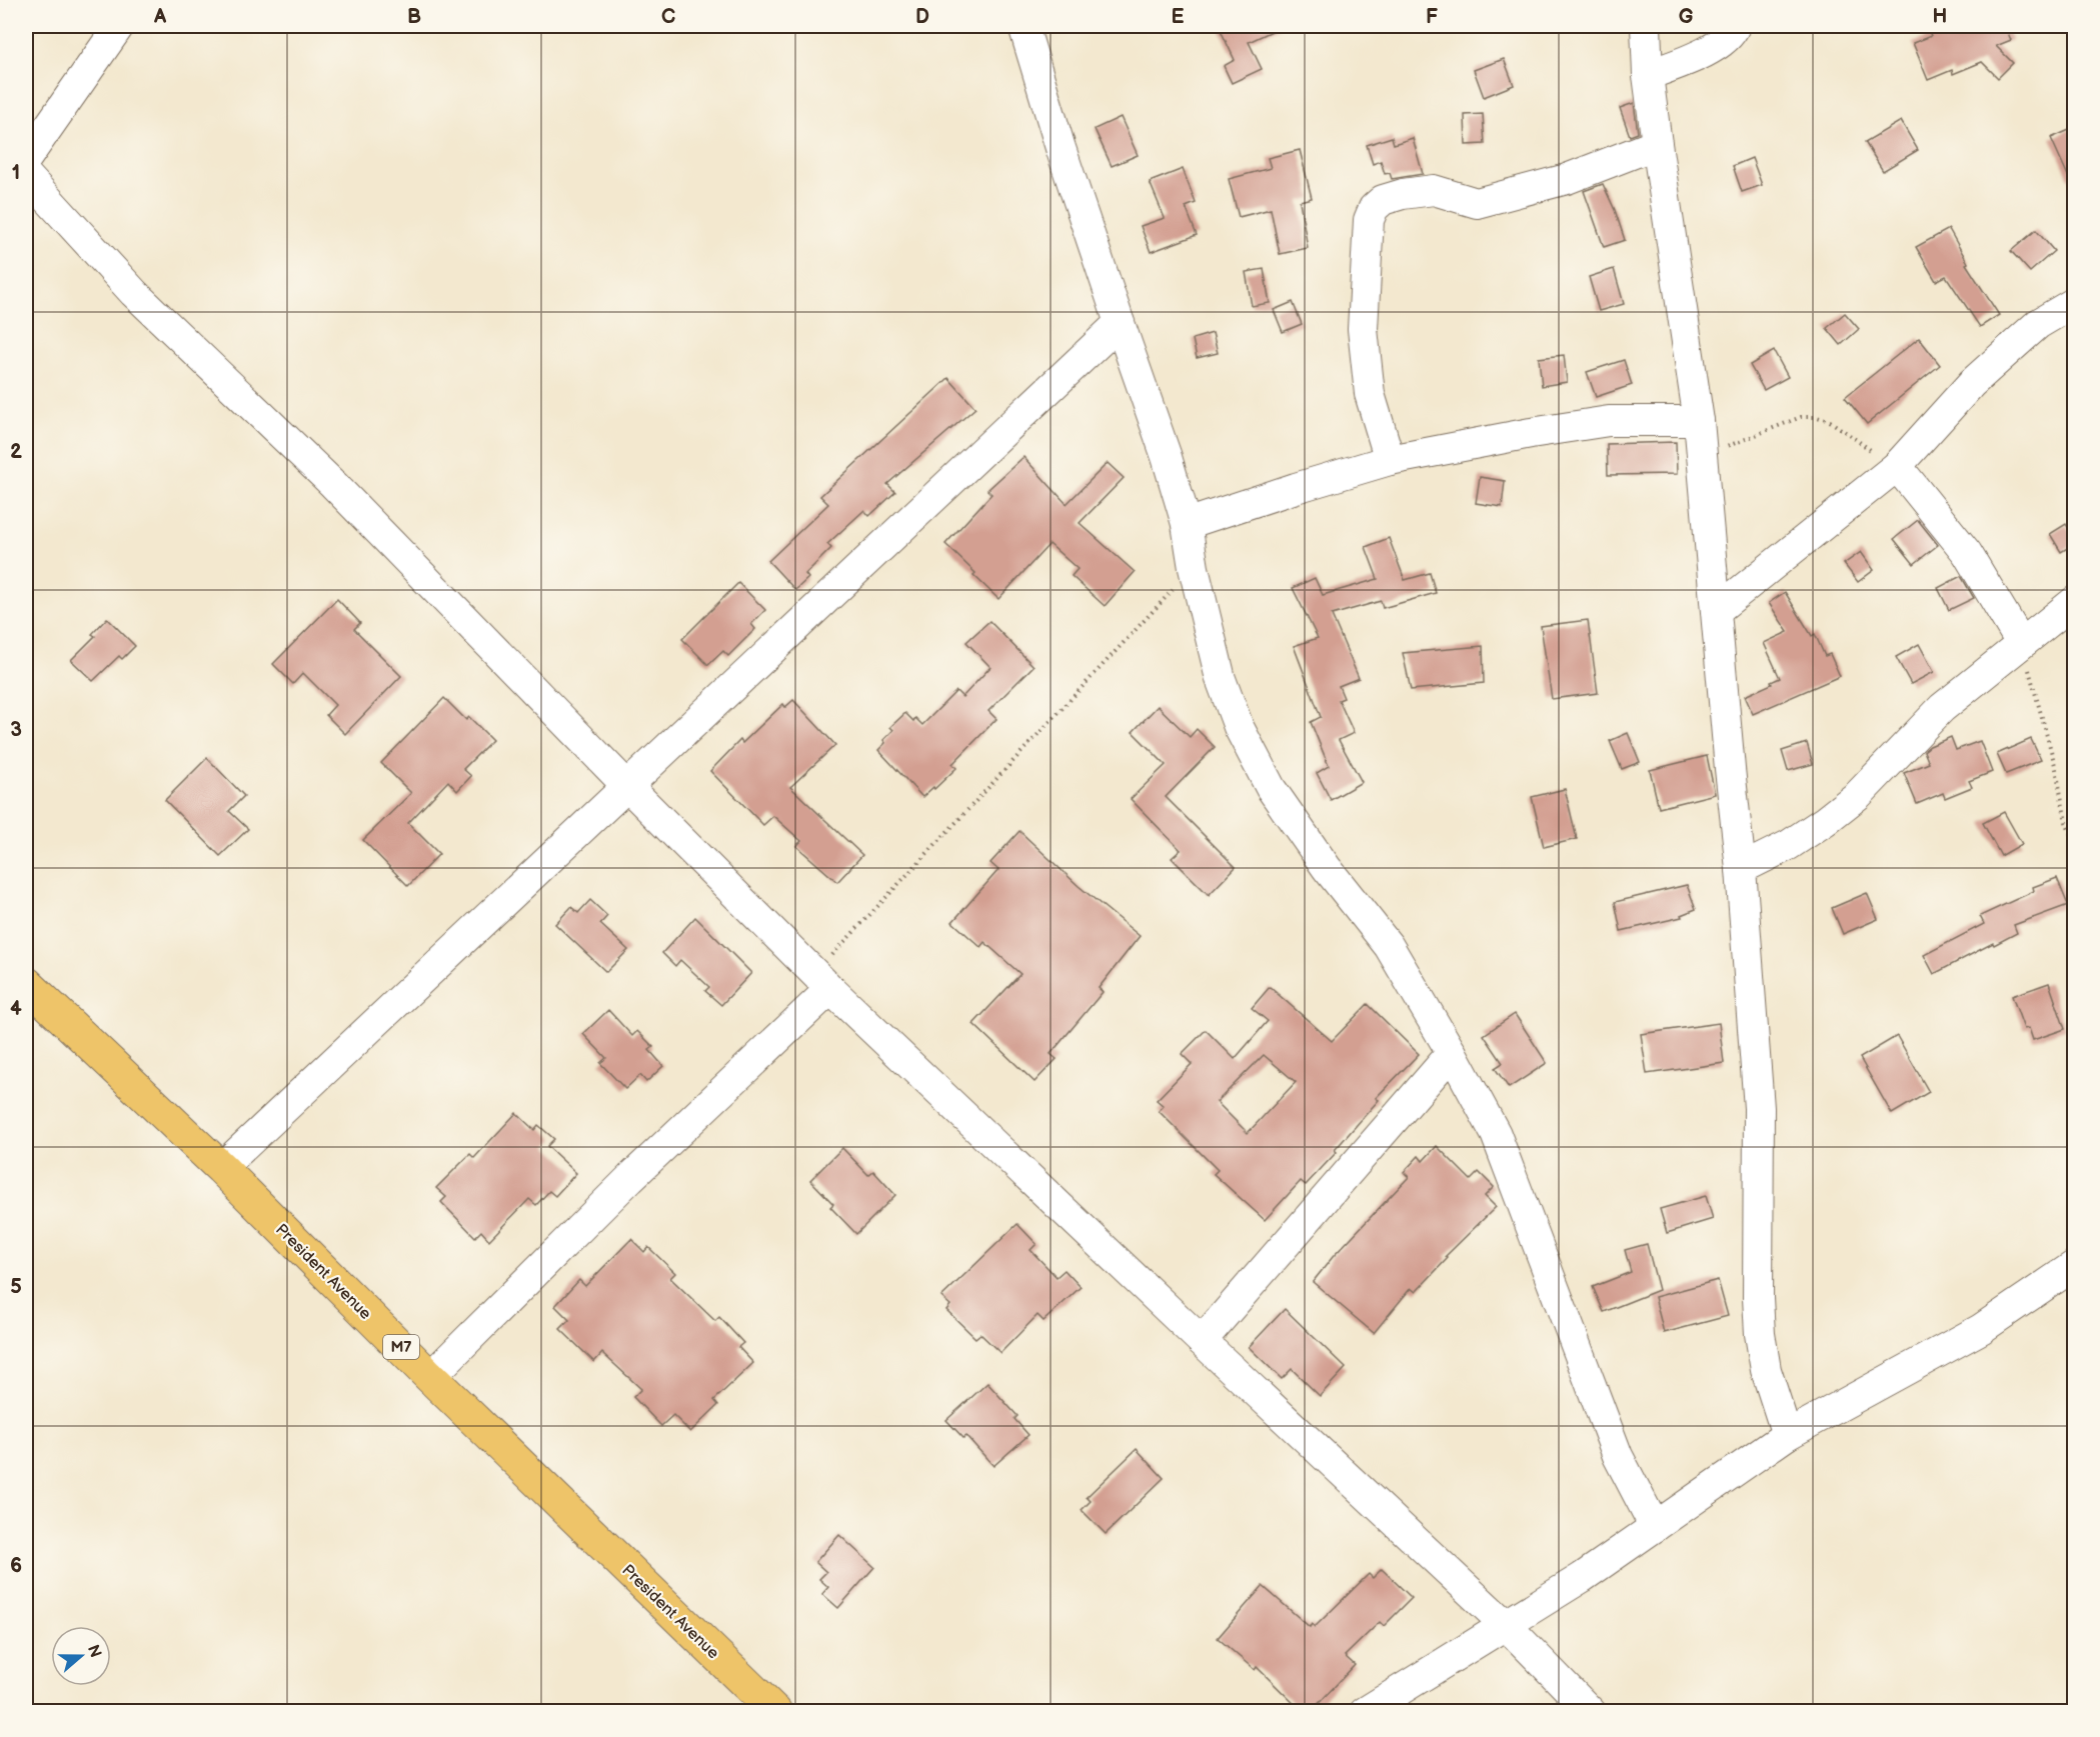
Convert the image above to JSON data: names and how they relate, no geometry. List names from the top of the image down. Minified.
{"streets":{"main road":["President Avenue","M7"]},"north":"right","grid":{"columns":["A","B","C","D","E","F","G","H"],"rows":["1","2","3","4","5","6"]}}
